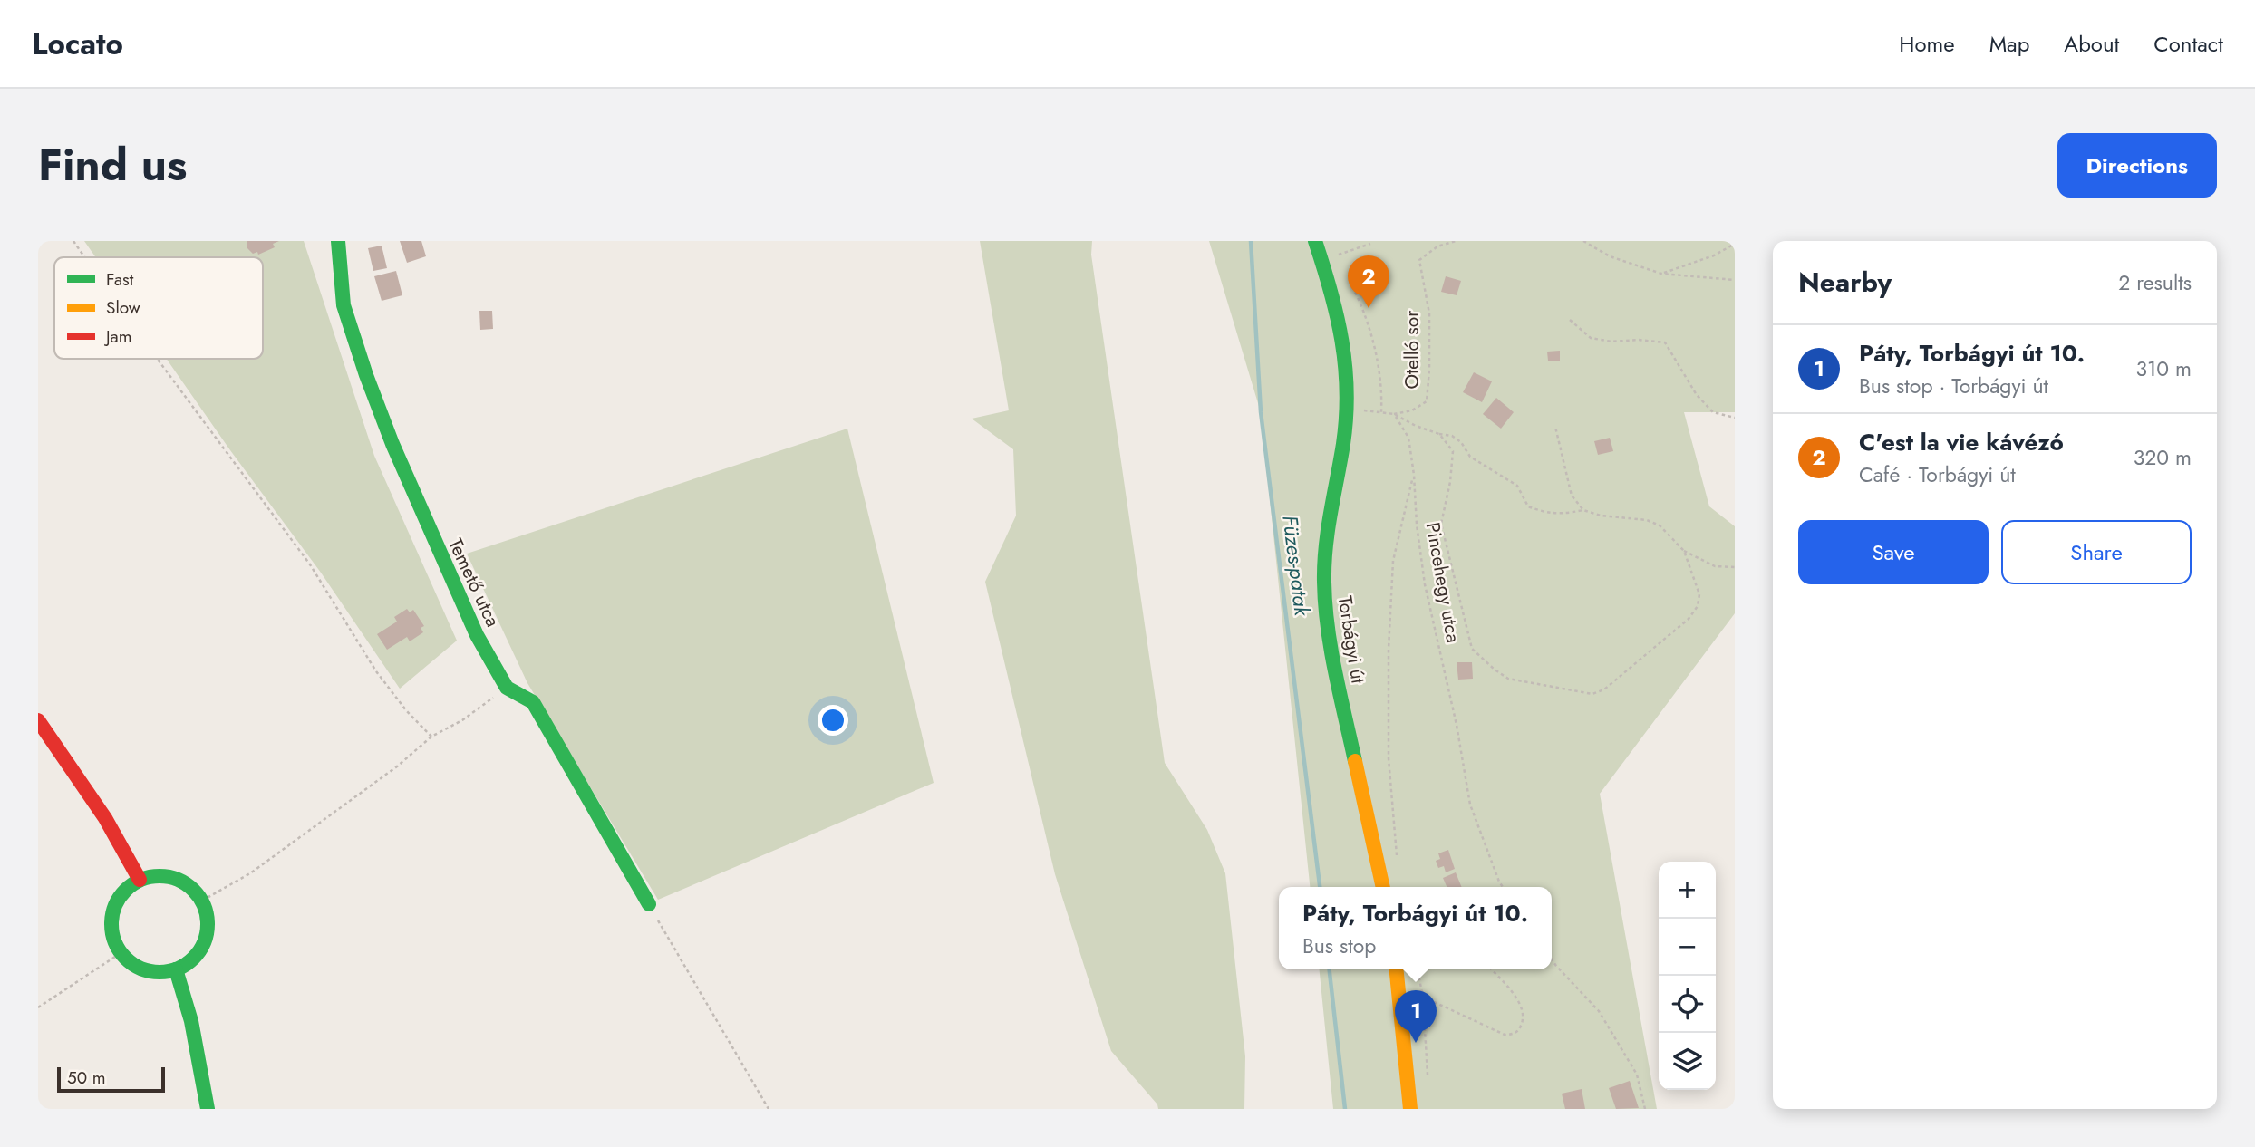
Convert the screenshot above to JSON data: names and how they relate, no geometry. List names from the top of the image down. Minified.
{"streets":{"street":["Temető utca","Torbágyi út"],"path":["Otelló sor","Pincehegy utca"]},"crossings":[["Otelló sor","Pincehegy utca"]],"water":["Füzes-patak"],"legend":["Fast","Slow","Jam"],"scale_bar":"50 m","page":{"header":"Locato","nav":["Home","Map","About","Contact"],"title":"Find us","buttons":["Directions",["Save","Share"]],"heading":["Nearby","2 results"],"pins":["2","1"],"list":[{"mark":"1","name":"Páty, Torbágyi út 10.","note":"Bus stop · Torbágyi út","value":"310 m"},{"mark":"2","name":"C'est la vie kávézó","note":"Café · Torbágyi út","value":"320 m"}],"map_buttons":["+","−"],"popup":["Páty, Torbágyi út 10.","Bus stop"],"scale":"50 m"}}
